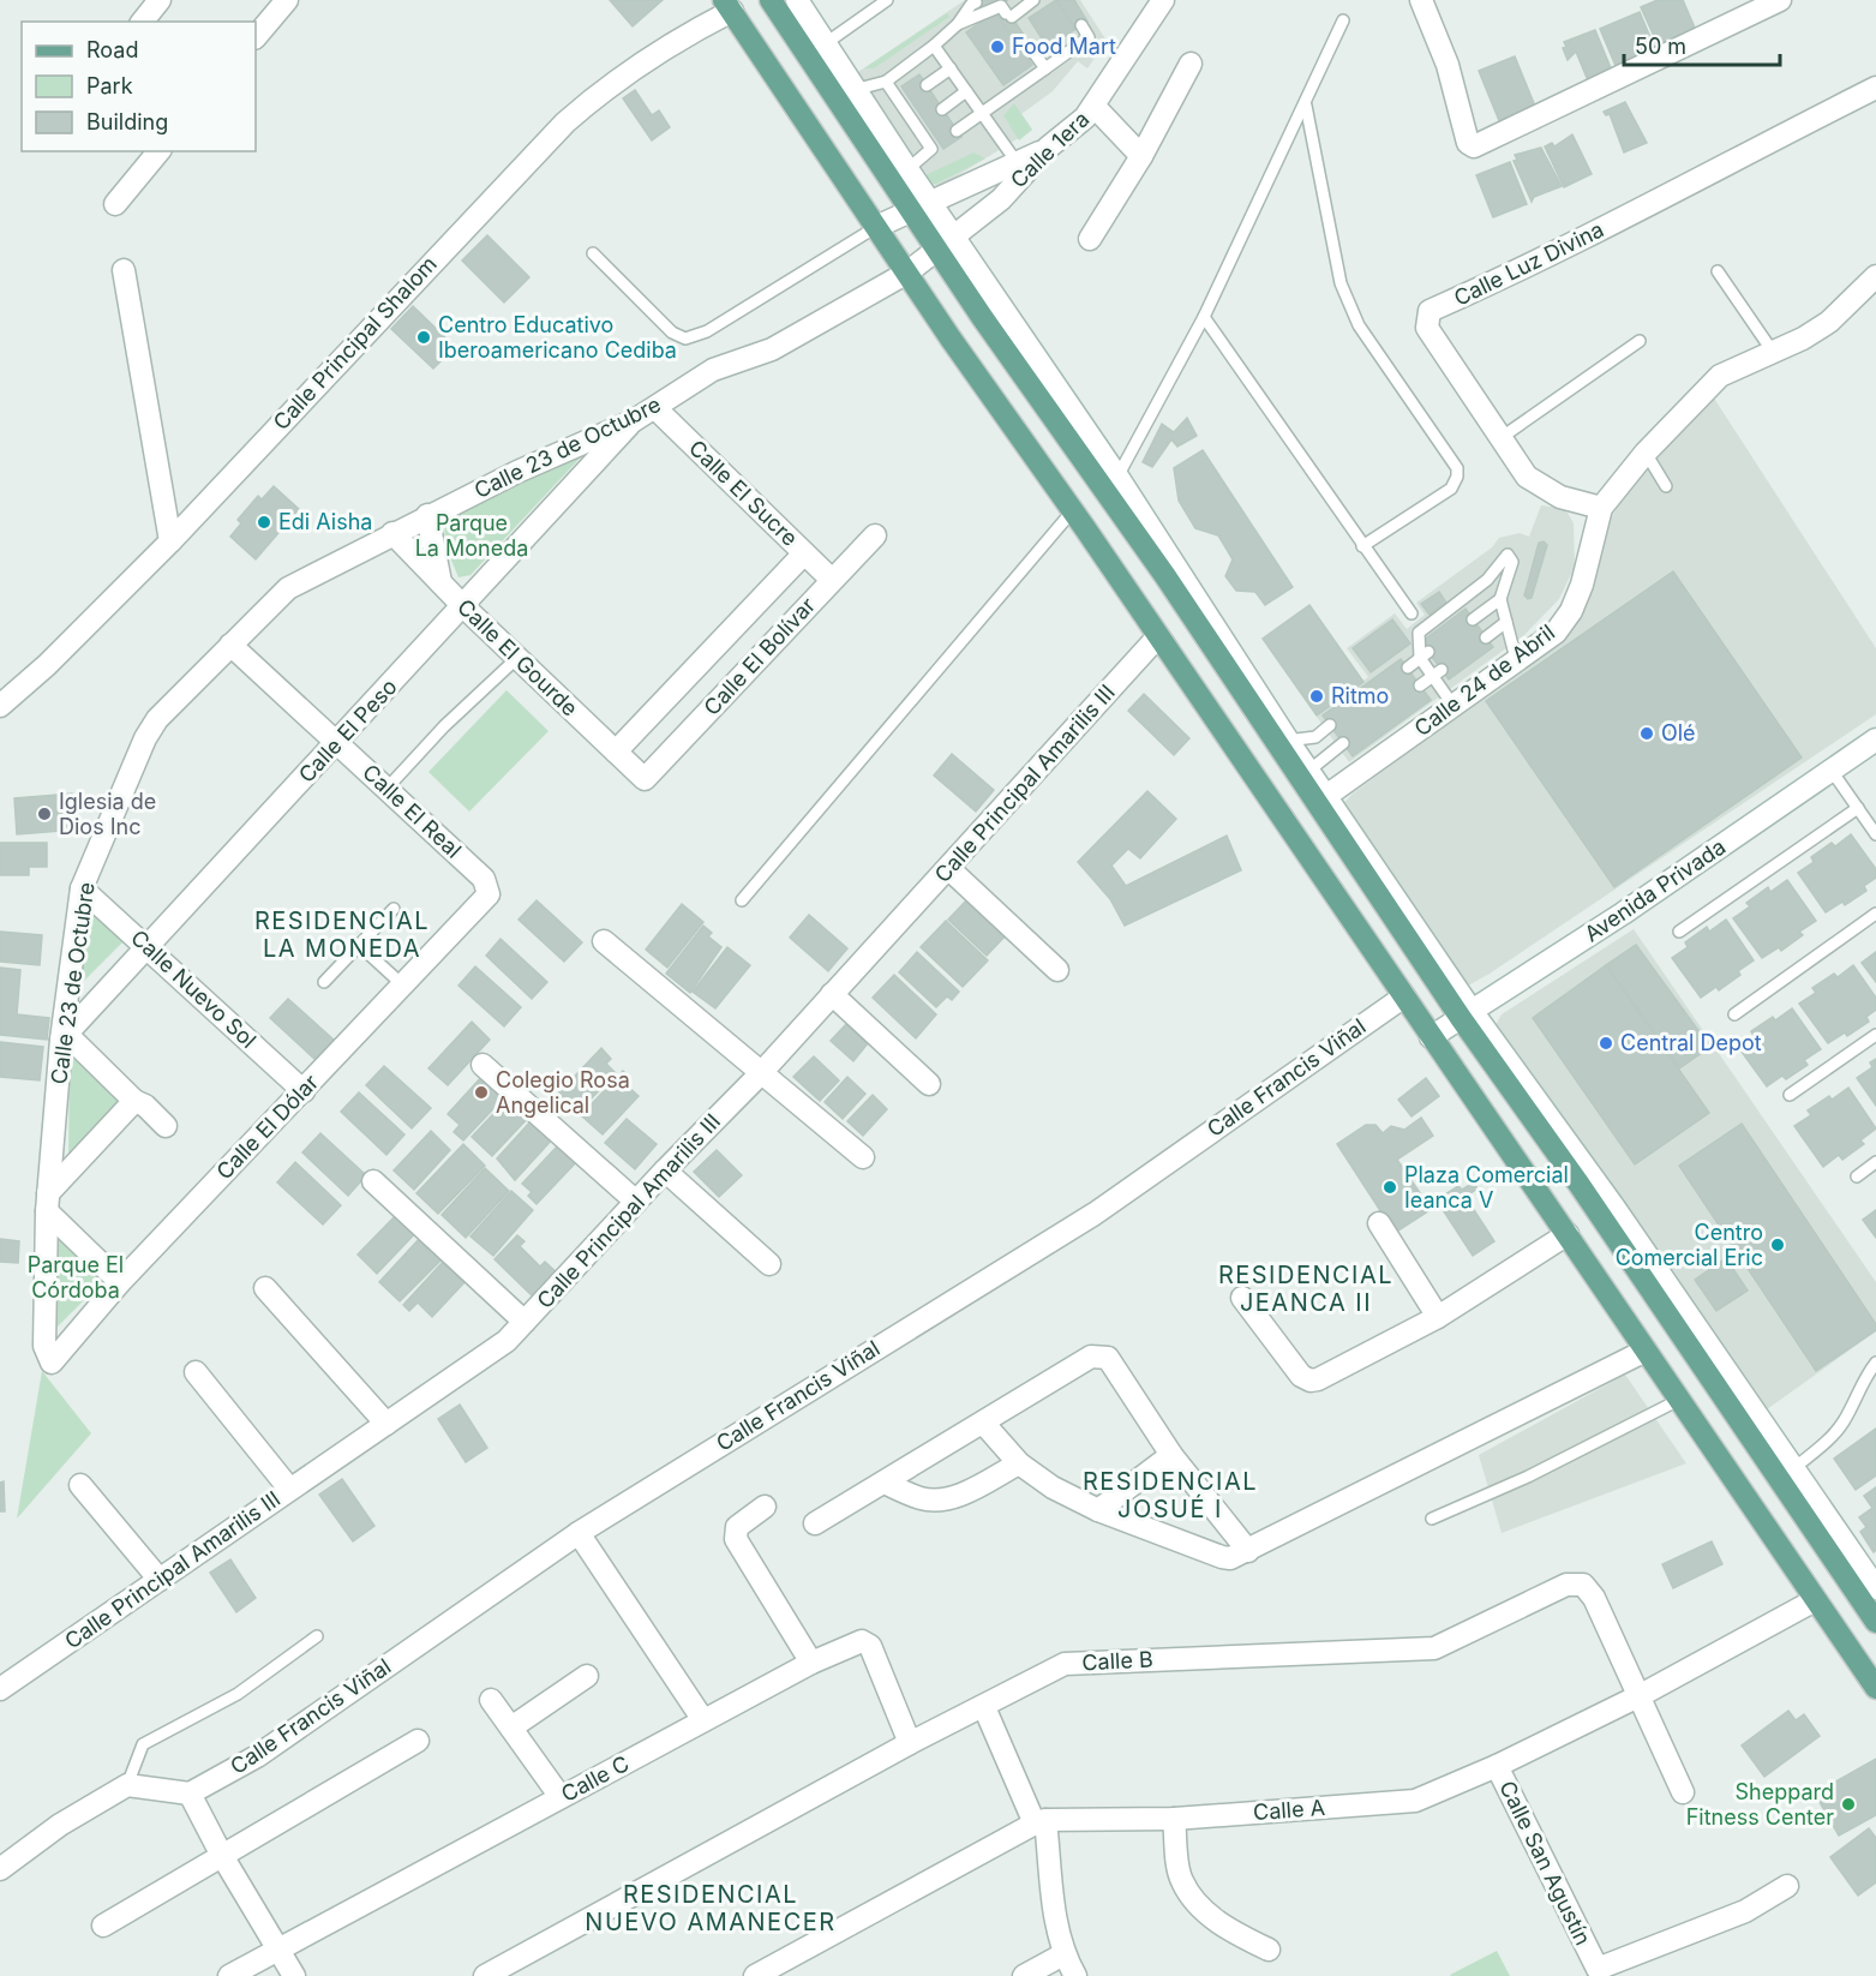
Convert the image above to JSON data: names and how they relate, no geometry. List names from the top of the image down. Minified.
{"streets":{"street":["Calle 1era","Calle Luz Divina","Calle Principal Shalom","Calle 23 de Octubre","Calle El Sucre","Calle El Bolívar","Calle El Gourde","Calle 24 de Abril","Calle El Peso","Calle Principal Amarilis III","Calle El Real","Avenida Privada","Calle Nuevo Sol","Calle Francis Viñal","Calle El Dólar","Calle B","Calle C","Calle A","Calle San Agustín"]},"crossings":[["Calle 1era","Calle 23 de Octubre"],["Calle Luz Divina","Calle 24 de Abril"],["Calle 23 de Octubre","Calle El Sucre"],["Calle 23 de Octubre","Calle El Gourde"],["Calle 23 de Octubre","Calle El Peso"],["Calle 23 de Octubre","Calle El Real"],["Calle 23 de Octubre","Calle Nuevo Sol"],["Calle 23 de Octubre","Calle El Dólar"],["Calle El Sucre","Calle El Bolívar"],["Calle El Bolívar","Calle El Gourde"],["Calle El Gourde","Calle El Peso"],["Calle El Peso","Calle El Real"],["Calle El Peso","Calle Nuevo Sol"],["Calle El Real","Calle El Dólar"],["Calle Nuevo Sol","Calle El Dólar"],["Calle B","Calle C"],["Calle B","Calle A"],["Calle A","Calle San Agustín"]],"districts":["RESIDENCIAL LA MONEDA","RESIDENCIAL JEANCA II","RESIDENCIAL JOSUÉ I","RESIDENCIAL NUEVO AMANECER"],"parks":["Parque La Moneda","Parque El Córdoba"],"places":["Food Mart","Centro Educativo Iberoamericano Cediba","Edi Aisha","Ritmo","Olé","Iglesia de Dios Inc","Central Depot","Colegio Rosa Angelical","Plaza Comercial Ieanca V","Centro Comercial Eric","Sheppard Fitness Center"],"legend":["Road","Park","Building"],"scale_bar":"50 m"}
